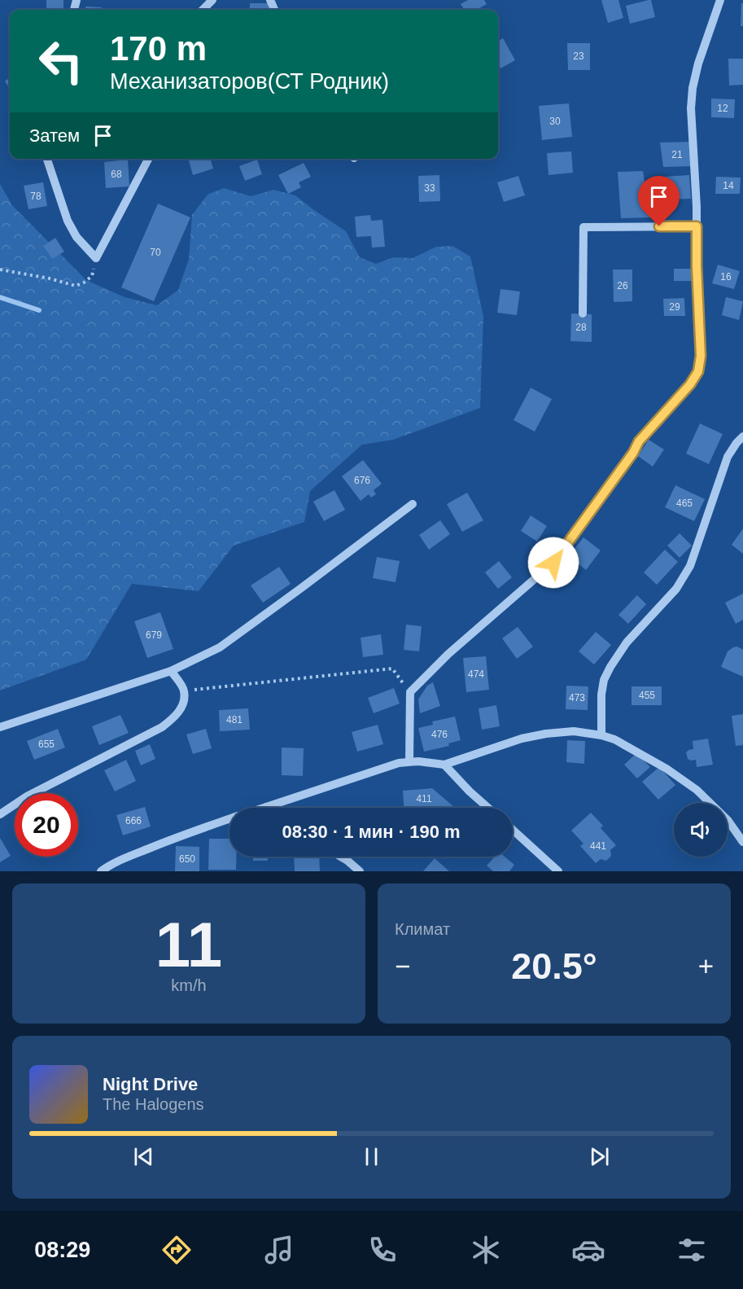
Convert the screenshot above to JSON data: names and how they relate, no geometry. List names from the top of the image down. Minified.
{"house_numbers":["23","12","30","21","68","14","33","78","70","16","26","29","28","676","465","679","474","455","473","481","476","655","411","666","441","650"],"page":{"turn":["170 m","Механизаторов(СТ Родник)"],"then":"Затем","limit":"20","trip":"08:30 · 1 мин · 190 m","tile":[["11","km/h"],"Климат"],"heat":["−","20.5°","+"],"song":["Night Drive","The Halogens"],"tabs":"08:29"}}
